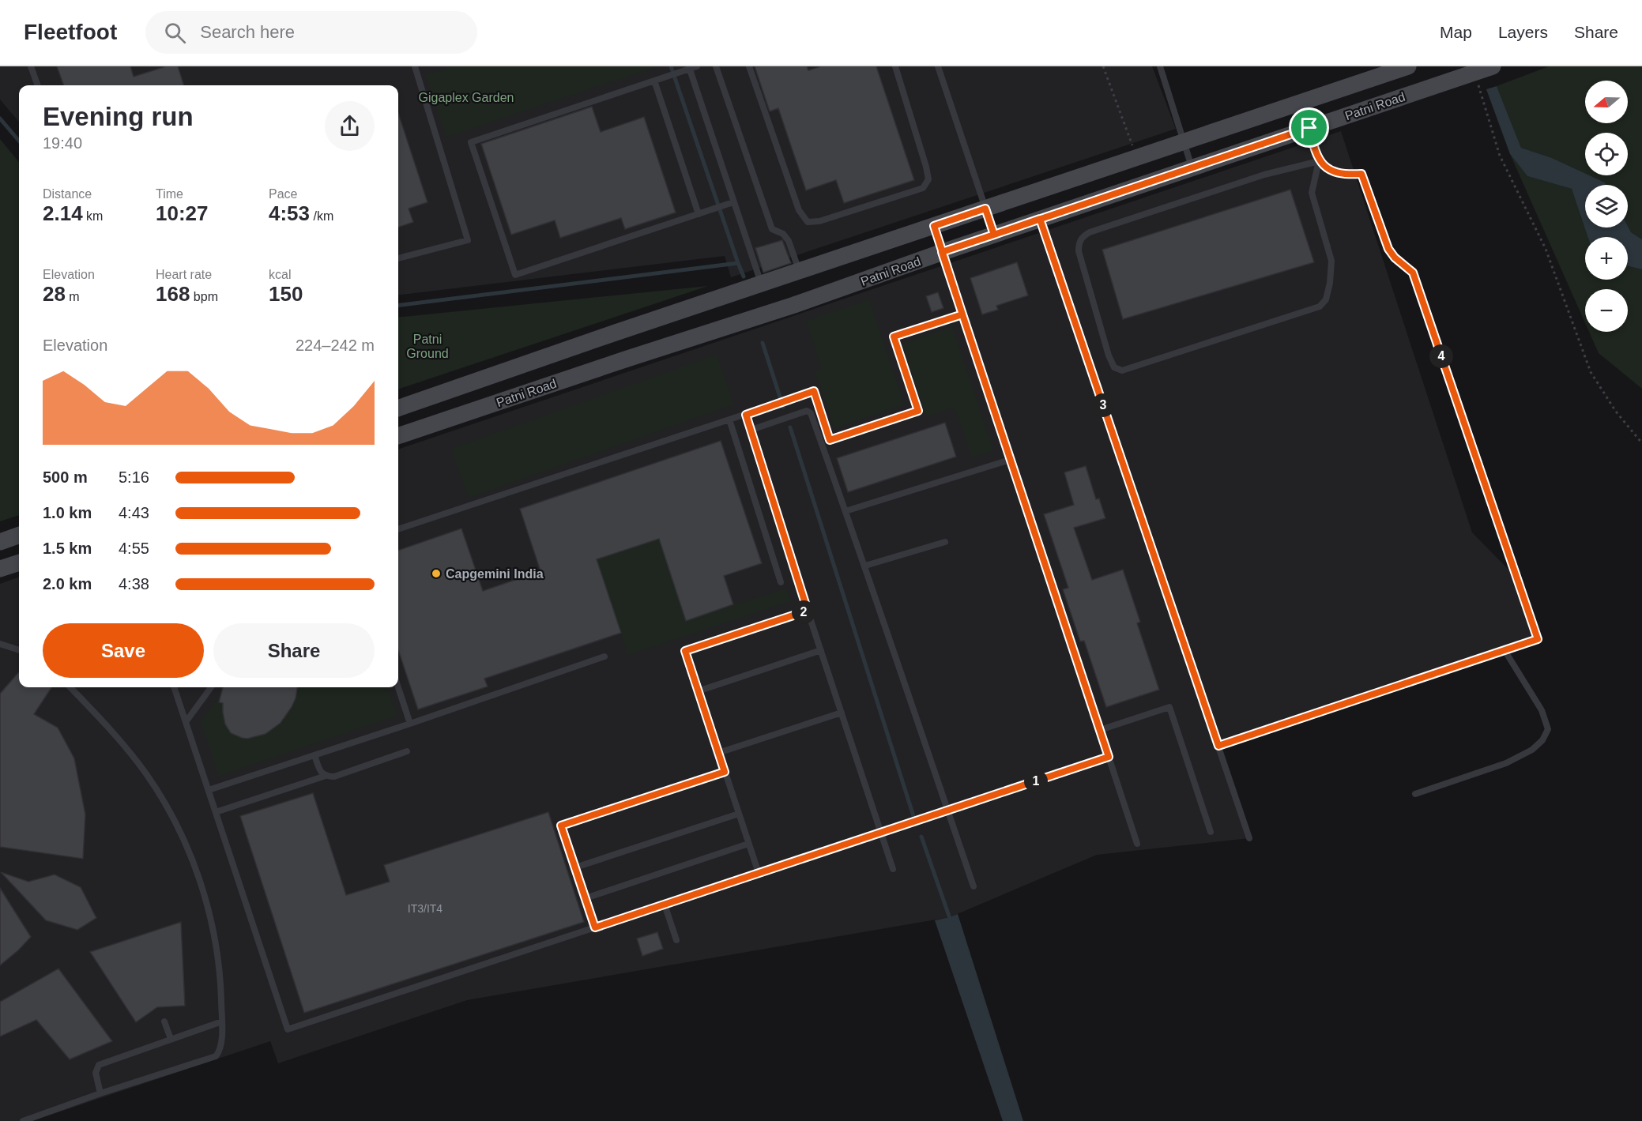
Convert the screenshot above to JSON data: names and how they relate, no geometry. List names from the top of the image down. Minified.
{"streets":{"main road":["Patni Road"]},"parks":["Gigaplex Garden","Patni Ground"],"places":["Capgemini India"],"house_numbers":["IT3/IT4"],"north":"left","page":{"header":"Fleetfoot","search":"Search here","nav":["Map","Layers","Share"],"map_buttons":["+","−"],"heading":["Evening run","19:40"],"stats":[["Distance","2.14 km"],["Time","10:27"],["Pace","4:53 /km"],["Elevation","28 m"],["Heart rate","168 bpm"],["kcal","150"]],"chart":["Elevation","224–242 m"],"pins":["4","3","2","1"],"list":[{"name":"500 m","note":"5:16"},{"name":"1.0 km","note":"4:43"},{"name":"1.5 km","note":"4:55"},{"name":"2.0 km","note":"4:38"}],"buttons":["Save","Share"]}}
